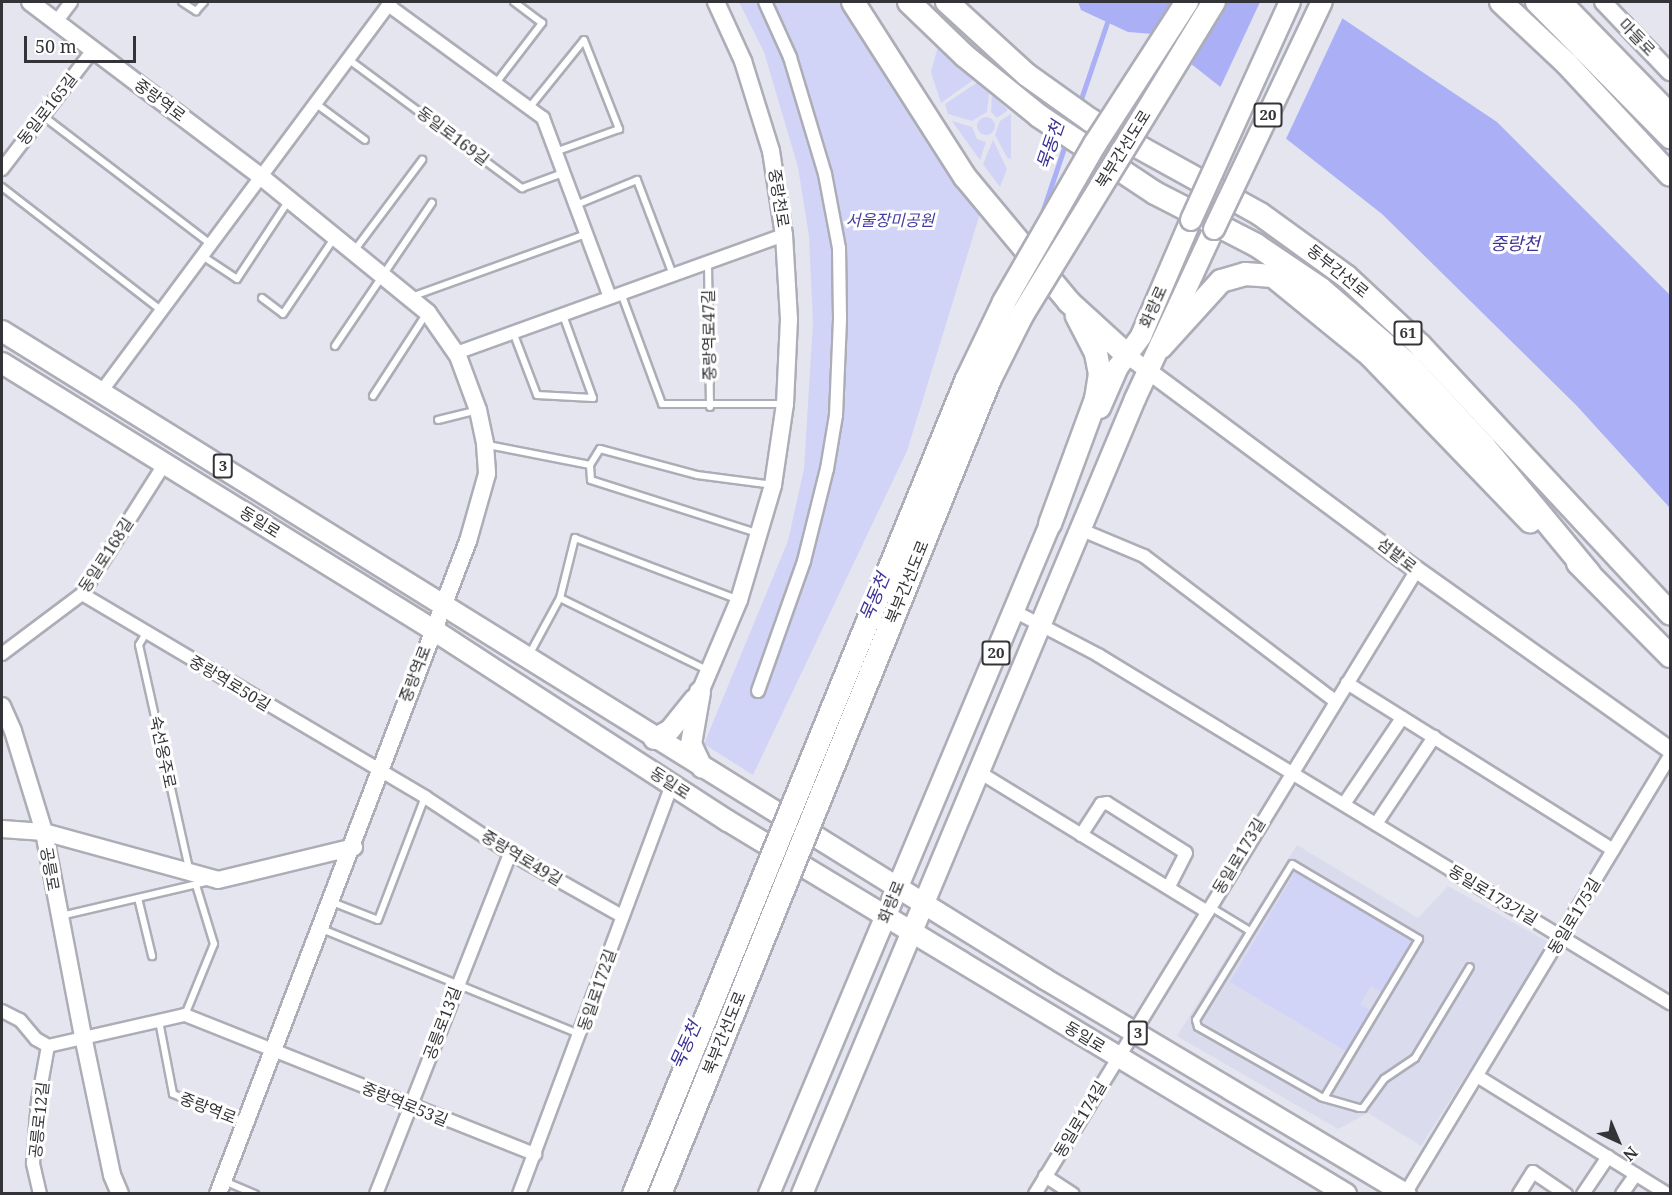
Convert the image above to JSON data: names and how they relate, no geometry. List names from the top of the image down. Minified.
{"streets":{"highway":["북부간선도로","동부간선로","61"],"main road":["20","화랑로","3","동일로"],"street":["마들로","중랑역로","동일로165길","중랑천로","중랑역로47길","동일로168길","섬밭로","중랑역로50길","동일로173길","중랑역로49길","공릉로","동일로173가길","동일로175길","동일로172길","공릉로13길","중랑역로53길","동일로174길","공릉로12길"],"lane":["동일로169길","숙선옹주로"]},"crossings":[["중랑역로","동일로165길"],["중랑역로","중랑역로47길"],["중랑역로","동일로"],["중랑역로","중랑역로50길"],["중랑역로","중랑역로49길"],["중랑역로","중랑역로53길"],["중랑천로","중랑역로47길"],["화랑로","동일로"],["화랑로","섬밭로"],["동일로","동일로168길"],["동일로","동일로173길"],["동일로","동일로175길"],["동일로","동일로172길"],["동일로","동일로174길"],["동일로168길","중랑역로50길"],["섬밭로","동일로173길"],["중랑역로50길","숙선옹주로"],["중랑역로50길","중랑역로49길"],["동일로173길","동일로173가길"],["동일로173길","동일로174길"],["중랑역로49길","동일로172길"],["중랑역로49길","공릉로13길"],["동일로173가길","동일로175길"],["동일로172길","중랑역로53길"],["공릉로13길","중랑역로53길"]],"water":["묵동천","중랑천"],"parks":["서울장미공원"],"scale_bar":"50 m","north":"bottom right"}
